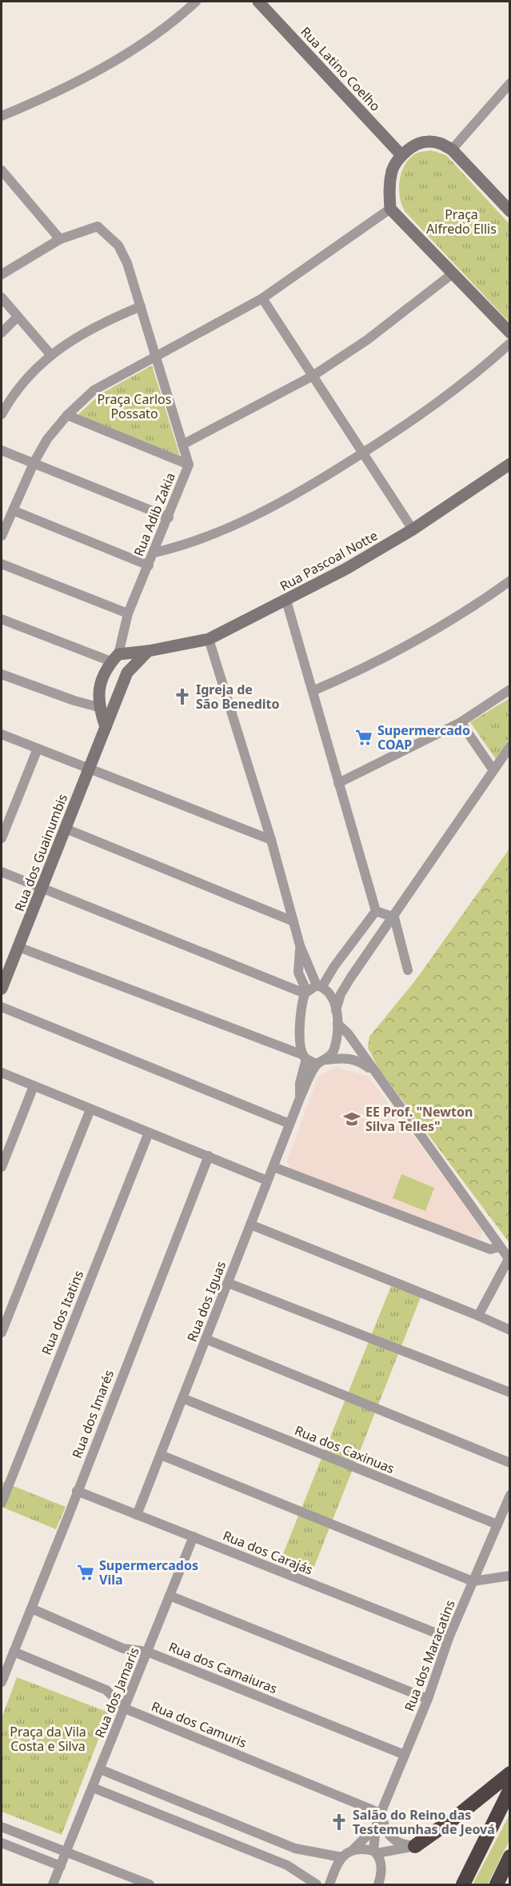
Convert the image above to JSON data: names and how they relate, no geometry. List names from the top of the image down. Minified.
{"streets":{"street":["Rua Latino Coelho","Rua Adib Zakia","Rua Pascoal Notte","Rua dos Guainumbis","Rua dos Iguas","Rua dos Itatins","Rua dos Imarés","Rua dos Caxinuas","Rua dos Carajás","Rua dos Maracatins","Rua dos Camaiuras","Rua dos Jamaris","Rua dos Camuris"]},"crossings":[["Rua Pascoal Notte","Rua dos Guainumbis"],["Rua dos Iguas","Rua dos Caxinuas"],["Rua dos Iguas","Rua dos Carajás"],["Rua dos Imarés","Rua dos Carajás"],["Rua dos Imarés","Rua dos Camaiuras"],["Rua dos Imarés","Rua dos Camuris"],["Rua dos Caxinuas","Rua dos Maracatins"],["Rua dos Carajás","Rua dos Maracatins"],["Rua dos Carajás","Rua dos Jamaris"],["Rua dos Maracatins","Rua dos Camaiuras"],["Rua dos Maracatins","Rua dos Camuris"],["Rua dos Camaiuras","Rua dos Jamaris"],["Rua dos Jamaris","Rua dos Camuris"]],"parks":["Praça Alfredo Ellis","Praça Carlos Possato","Praça da Vila Costa e Silva"],"places":{"church":["Igreja de São Benedito","Salão do Reino das Testemunhas de Jeová"],"supermarket":["Supermercado COAP","Supermercados Vila"],"school or university":["EE Prof. \"Newton Silva Telles\""]}}
